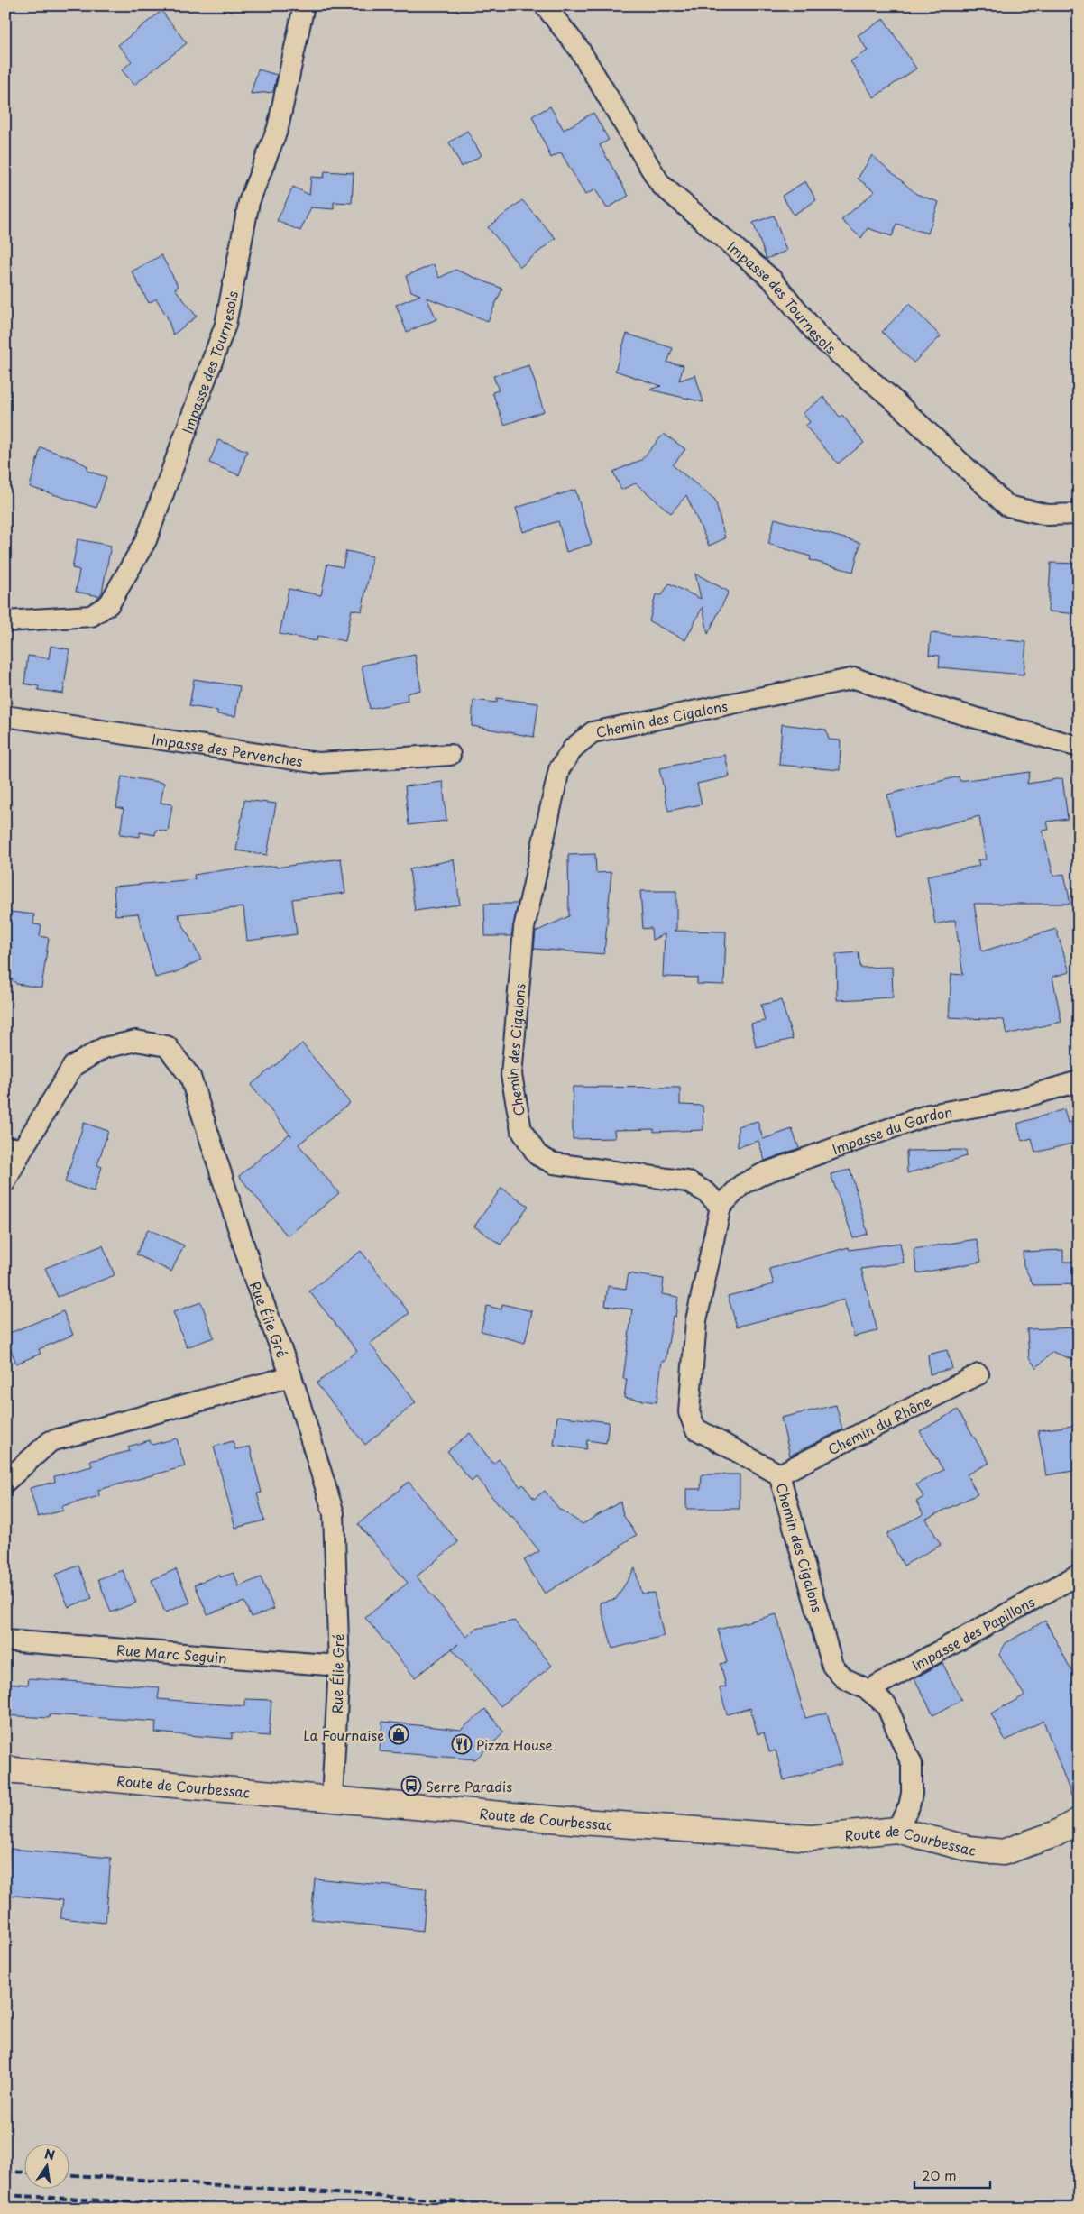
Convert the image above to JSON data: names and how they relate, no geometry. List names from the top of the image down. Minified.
{"streets":{"street":["Impasse des Tournesols","Chemin des Cigalons","Impasse des Pervenches","Impasse du Gardon","Rue Élie Gré","Chemin du Rhône","Impasse des Papillons","Rue Marc Seguin","Route de Courbessac"]},"crossings":[["Chemin des Cigalons","Impasse du Gardon"],["Chemin des Cigalons","Chemin du Rhône"],["Chemin des Cigalons","Impasse des Papillons"],["Chemin des Cigalons","Route de Courbessac"],["Rue Élie Gré","Rue Marc Seguin"],["Rue Élie Gré","Route de Courbessac"]],"places":{"shop":["La Fournaise"],"restaurant":["Pizza House"],"bus stop":["Serre Paradis"]},"scale_bar":"20 m","north":"top"}
